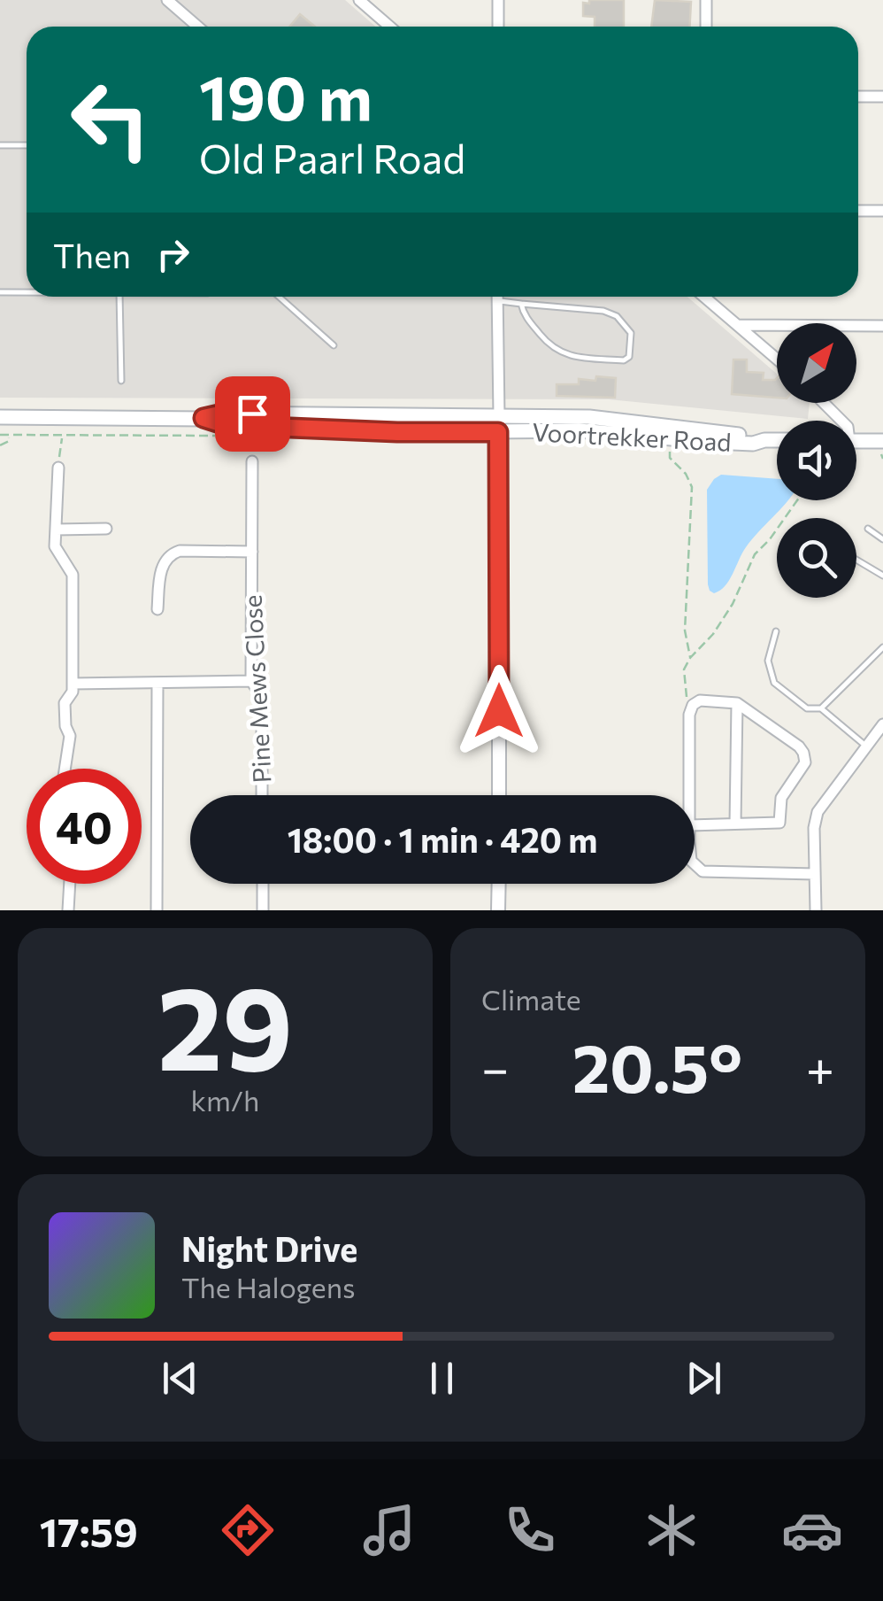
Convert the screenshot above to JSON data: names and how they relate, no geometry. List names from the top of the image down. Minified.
{"streets":{"main road":["Voortrekker Road"],"street":["Pine Mews Close"]},"north":"top right","page":{"turn":["190 m","Old Paarl Road"],"then":"Then","limit":"40","trip":"18:00 · 1 min · 420 m","tile":[["29","km/h"],"Climate"],"heat":["−","20.5°","+"],"song":["Night Drive","The Halogens"],"tabs":"17:59"}}
